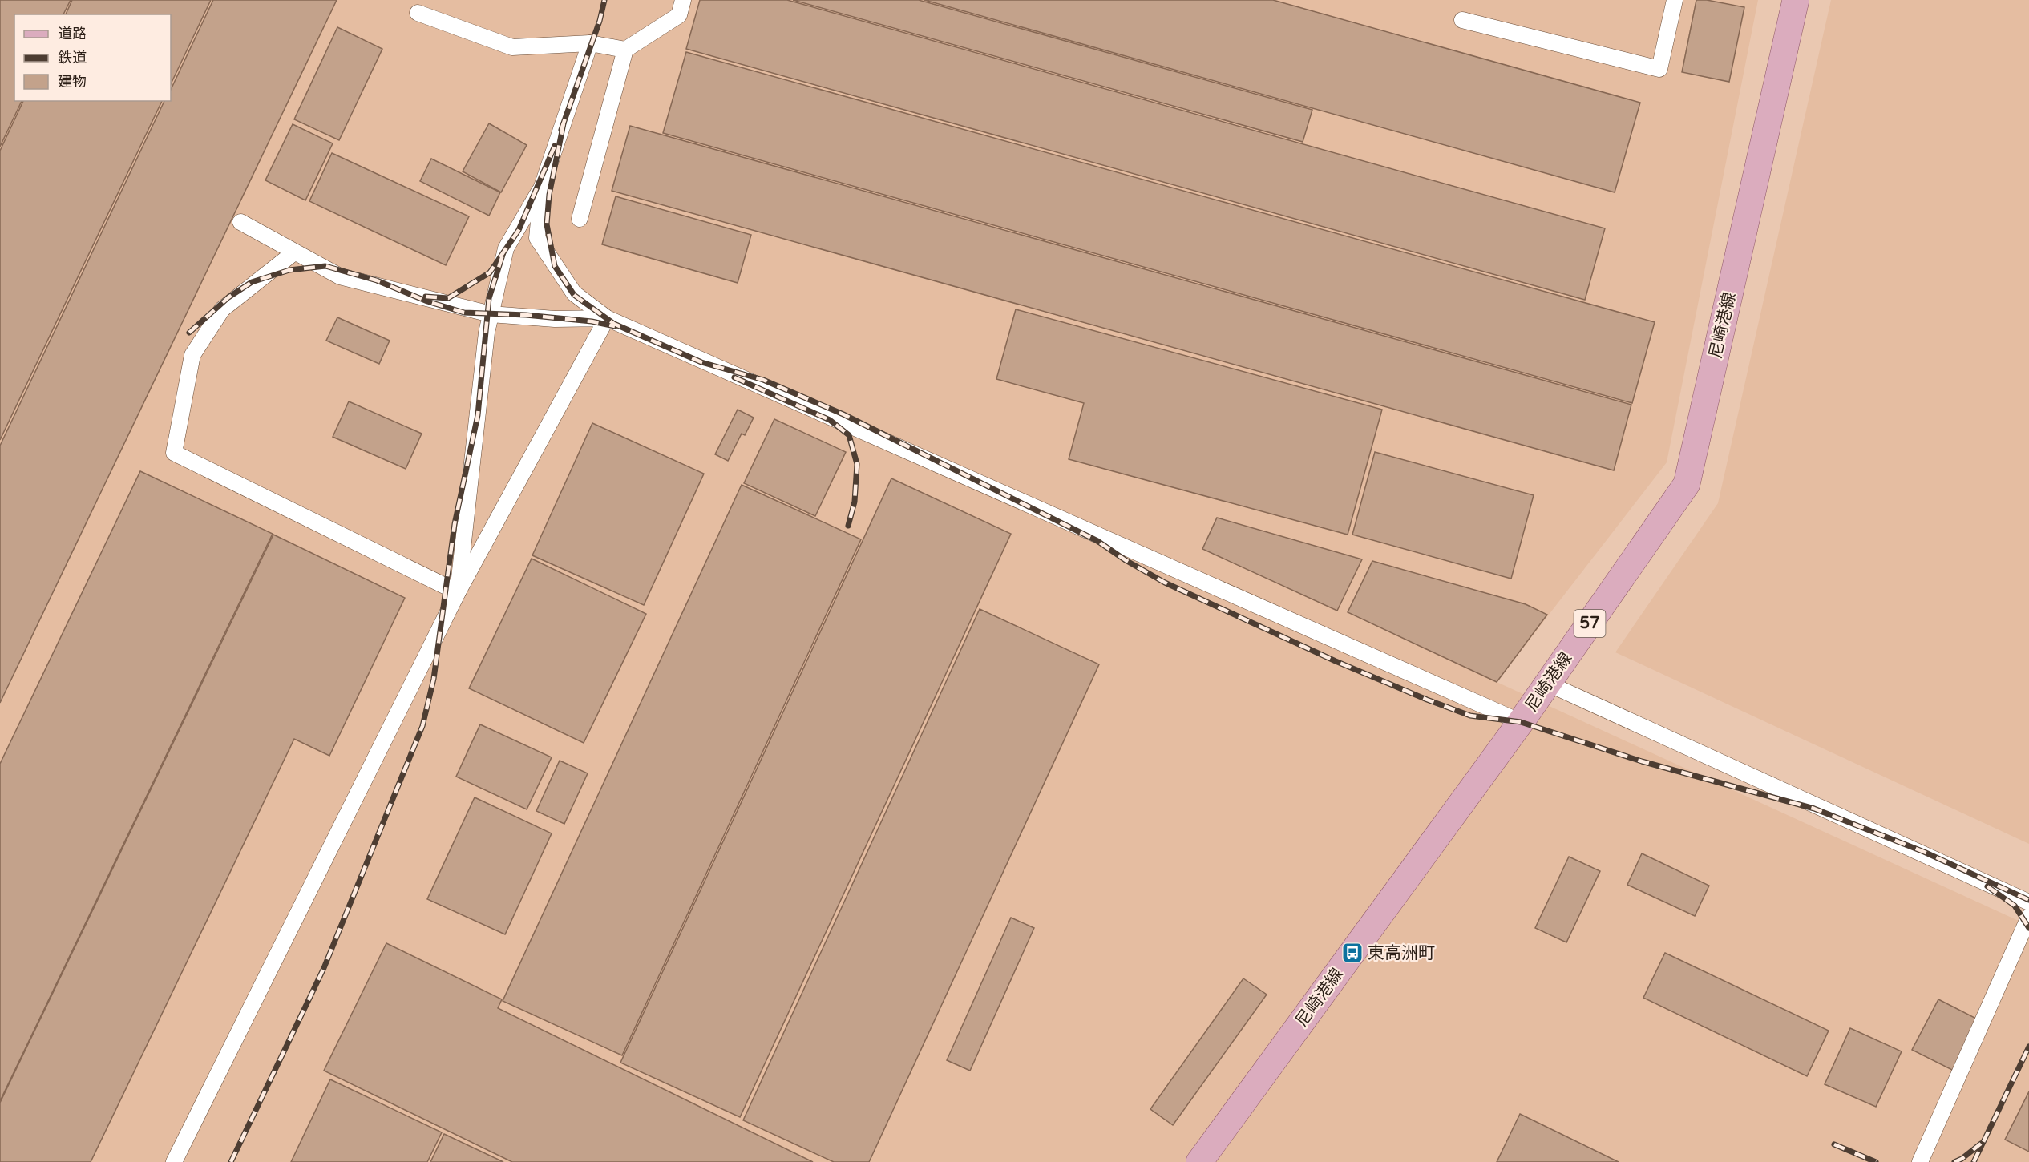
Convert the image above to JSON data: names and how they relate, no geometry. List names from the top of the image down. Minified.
{"streets":{"main road":["尼崎港線","57"]},"places":{"bus stop":["東高洲町"]},"legend":["道路","鉄道","建物"]}
